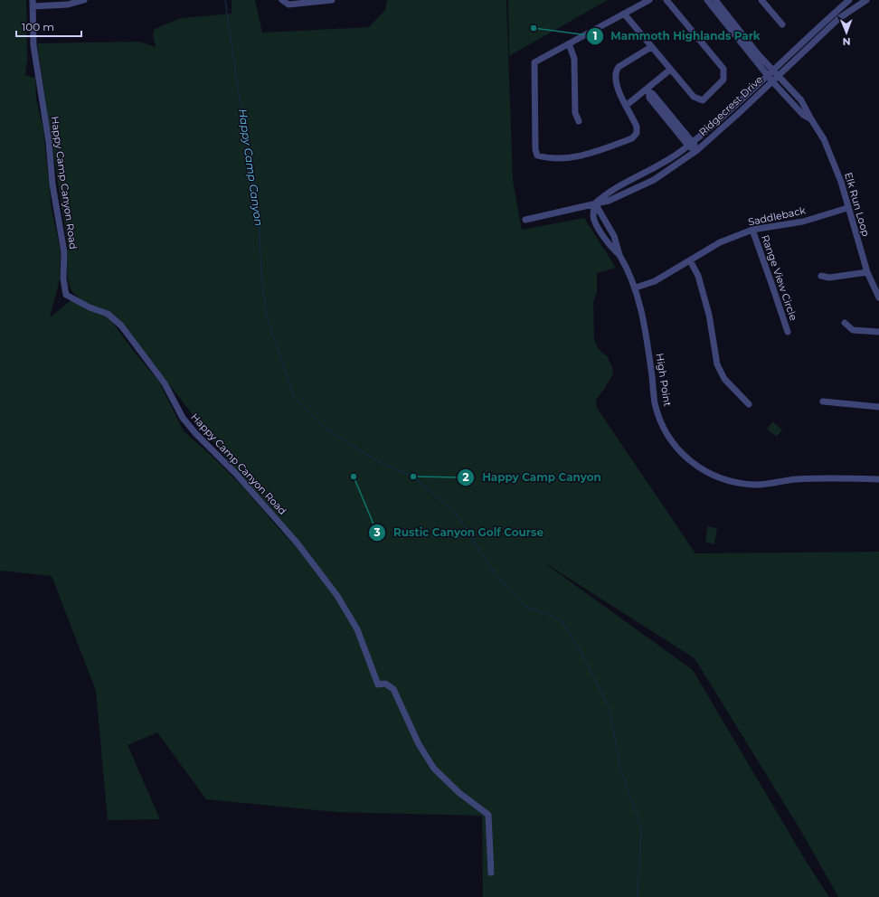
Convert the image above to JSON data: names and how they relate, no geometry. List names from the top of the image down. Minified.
{"streets":{"street":["Ridgecrest Drive","Happy Camp Canyon Road","Elk Run Loop","Saddleback","Range View Circle","High Point"]},"crossings":[["Ridgecrest Drive","Elk Run Loop"],["Ridgecrest Drive","High Point"],["Elk Run Loop","Saddleback"],["Saddleback","Range View Circle"],["Saddleback","High Point"]],"water":["Happy Camp Canyon"],"places":["Mammoth Highlands Park","Rustic Canyon Golf Course","Happy Camp Canyon"],"scale_bar":"100 m","north":"bottom"}
